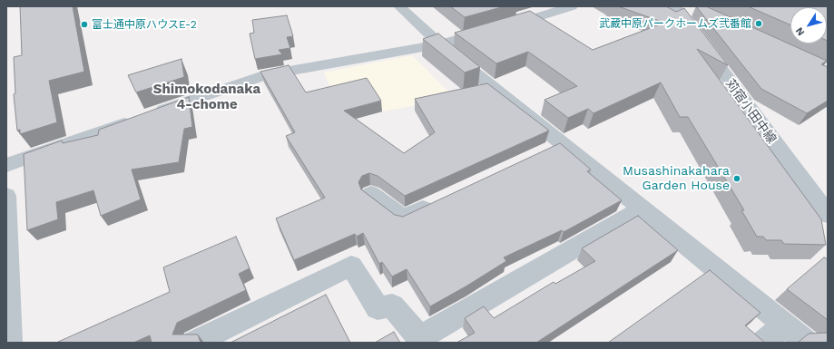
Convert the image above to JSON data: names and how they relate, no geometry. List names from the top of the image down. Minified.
{"streets":{"street":["苅宿小田中線"]},"districts":["Shimokodanaka 4-chome"],"places":["武蔵中原パークホームズ弐番館","富士通中原ハウスE-2","Musashinakahara Garden House"],"north":"bottom left"}
